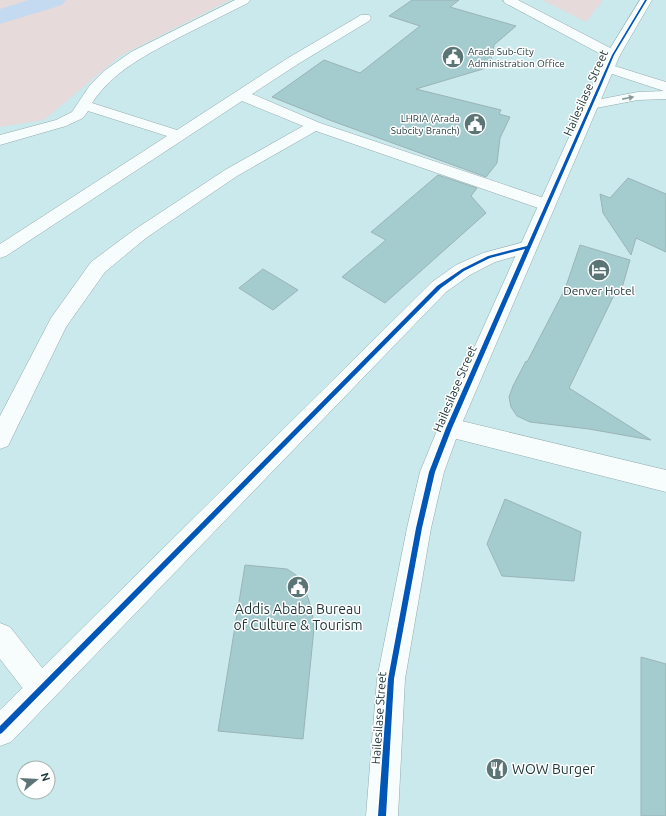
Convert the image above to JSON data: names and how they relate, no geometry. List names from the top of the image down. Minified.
{"streets":{"street":["Hailesilase Street"]},"places":{"public building":["Arada Sub-City Administration Office","LHRIA (Arada Subcity Branch)","Addis Ababa Bureau of Culture & Tourism"],"hotel":["Denver Hotel"],"restaurant":["WOW Burger"]},"north":"right"}
